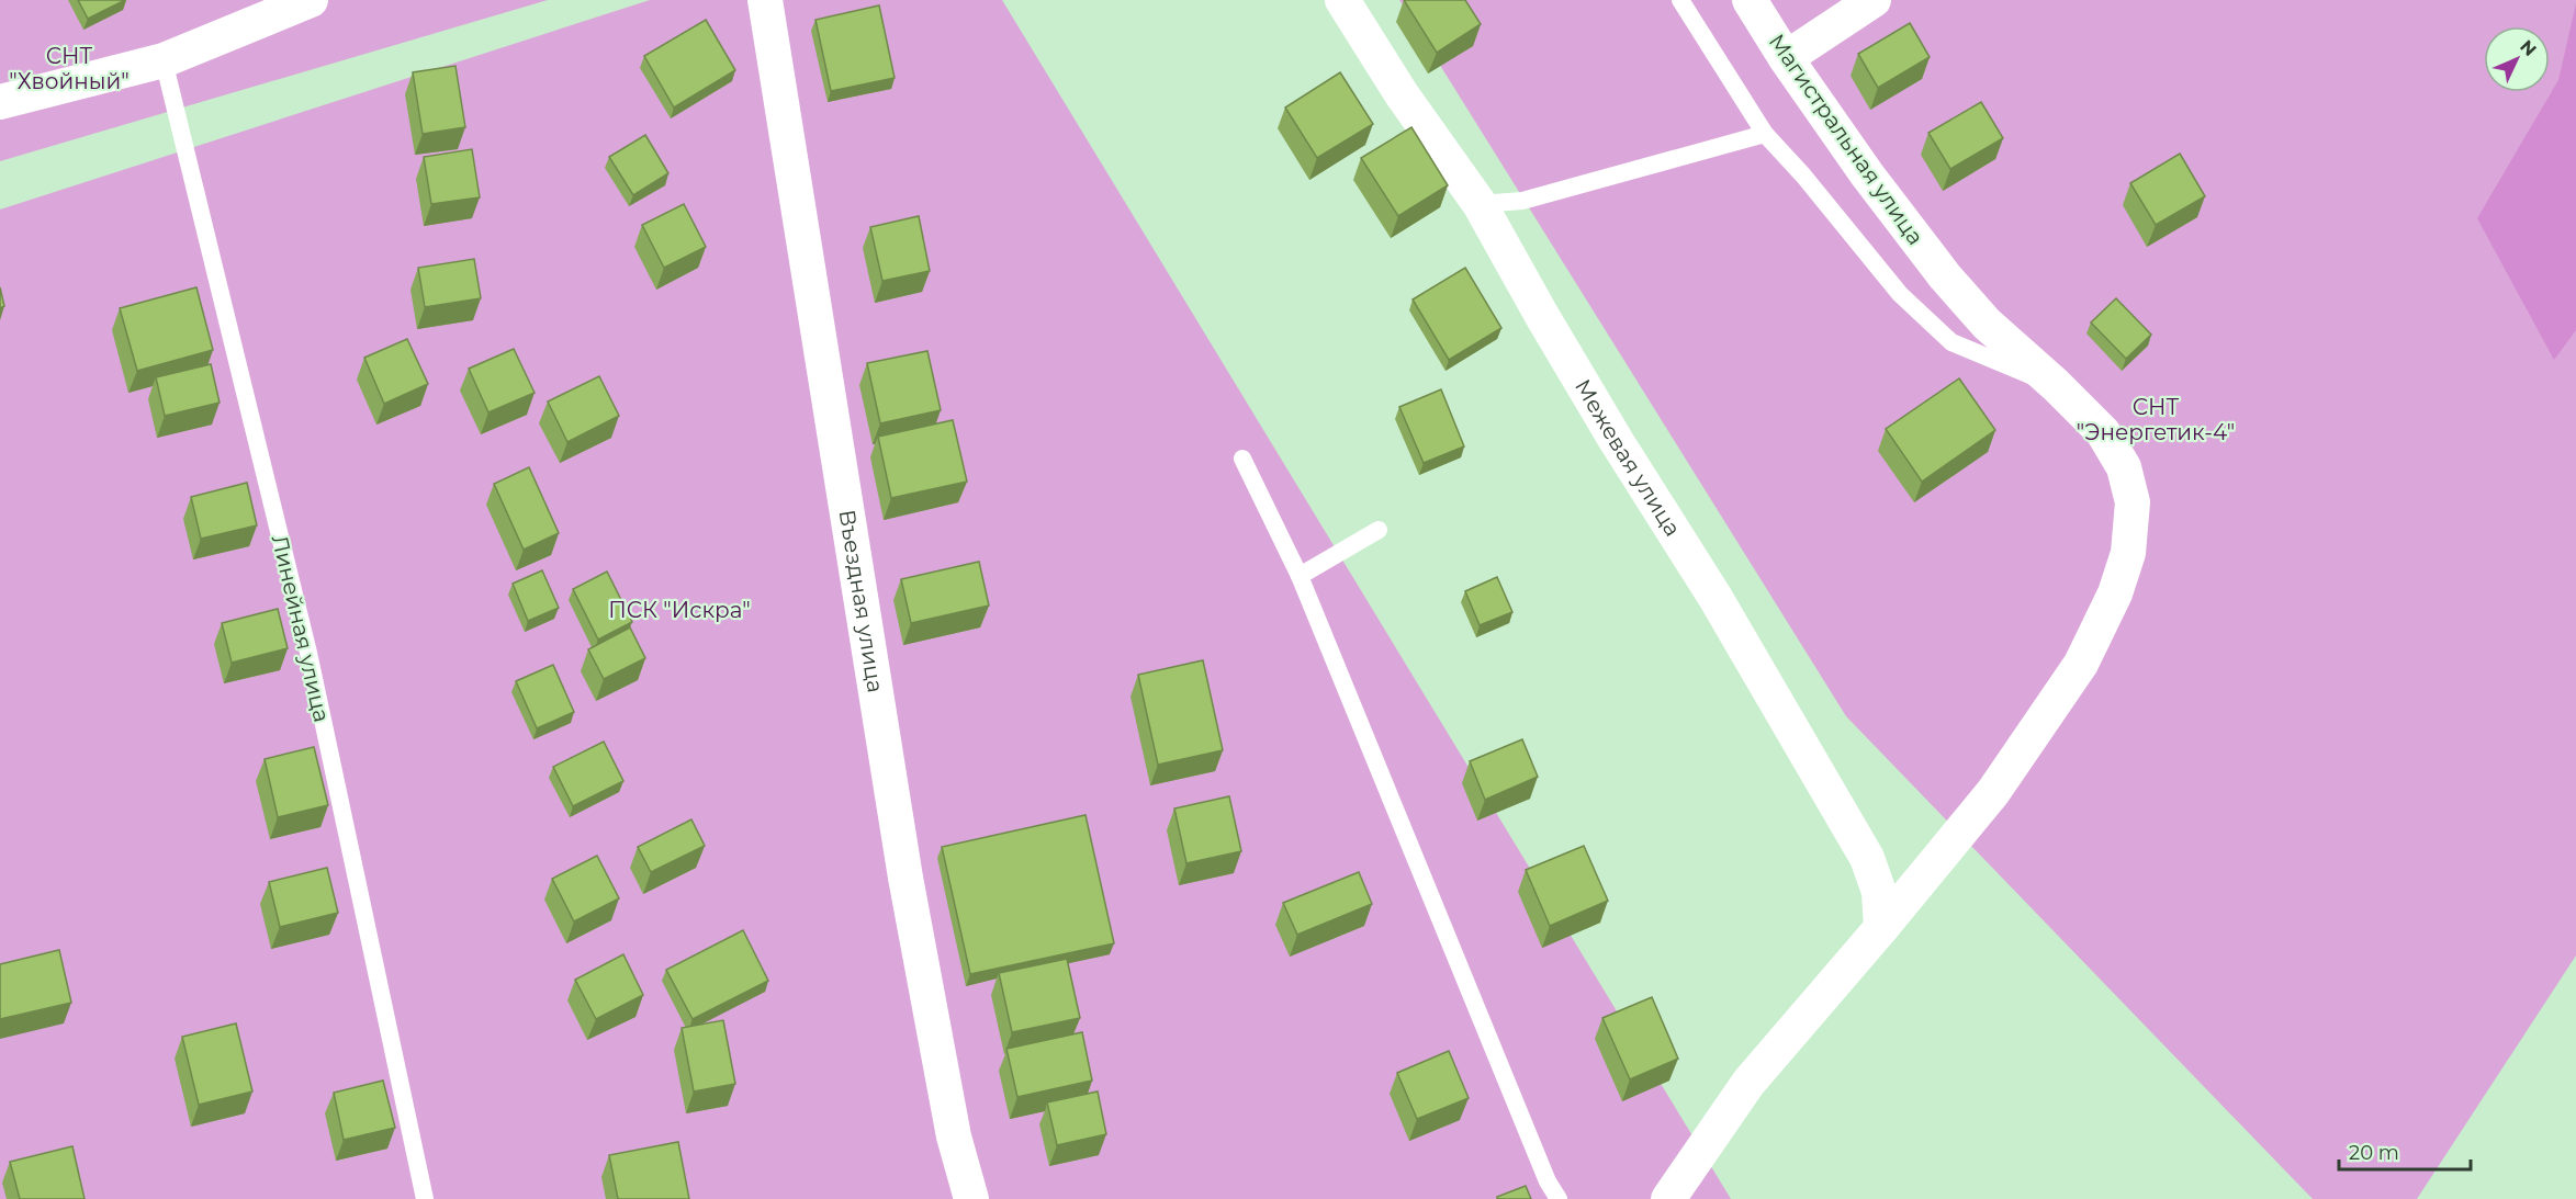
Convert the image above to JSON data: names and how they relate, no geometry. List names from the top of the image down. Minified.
{"streets":{"street":["Магистральная улица","Межевая улица","Въездная улица"],"lane":["Линейная улица"]},"crossings":[["Магистральная улица","Межевая улица"]],"parks":["СНТ \"Хвойный\"","СНТ \"Энергетик-4\"","ПСК \"Искра\""],"scale_bar":"20 m","north":"top right"}
